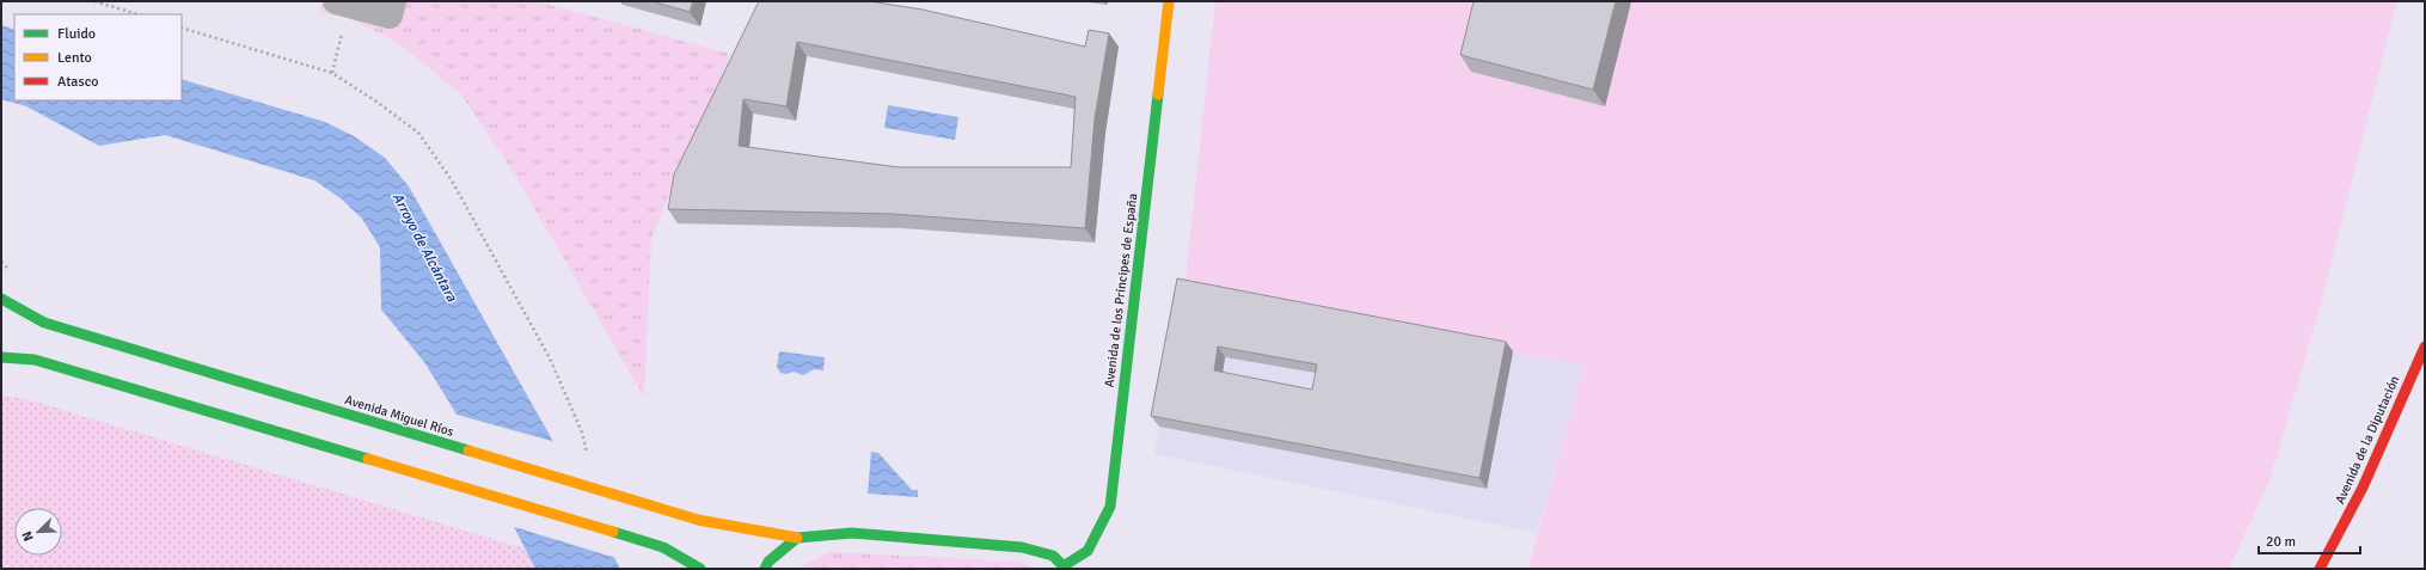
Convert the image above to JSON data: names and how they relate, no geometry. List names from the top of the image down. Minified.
{"streets":{"street":["Avenida de los Príncipes de España","Avenida Miguel Ríos","Avenida de la Diputación"]},"crossings":[["Avenida de los Príncipes de España","Avenida Miguel Ríos"]],"water":["Arroyo de Alcántara"],"legend":["Fluido","Lento","Atasco"],"scale_bar":"20 m","north":"bottom left"}
